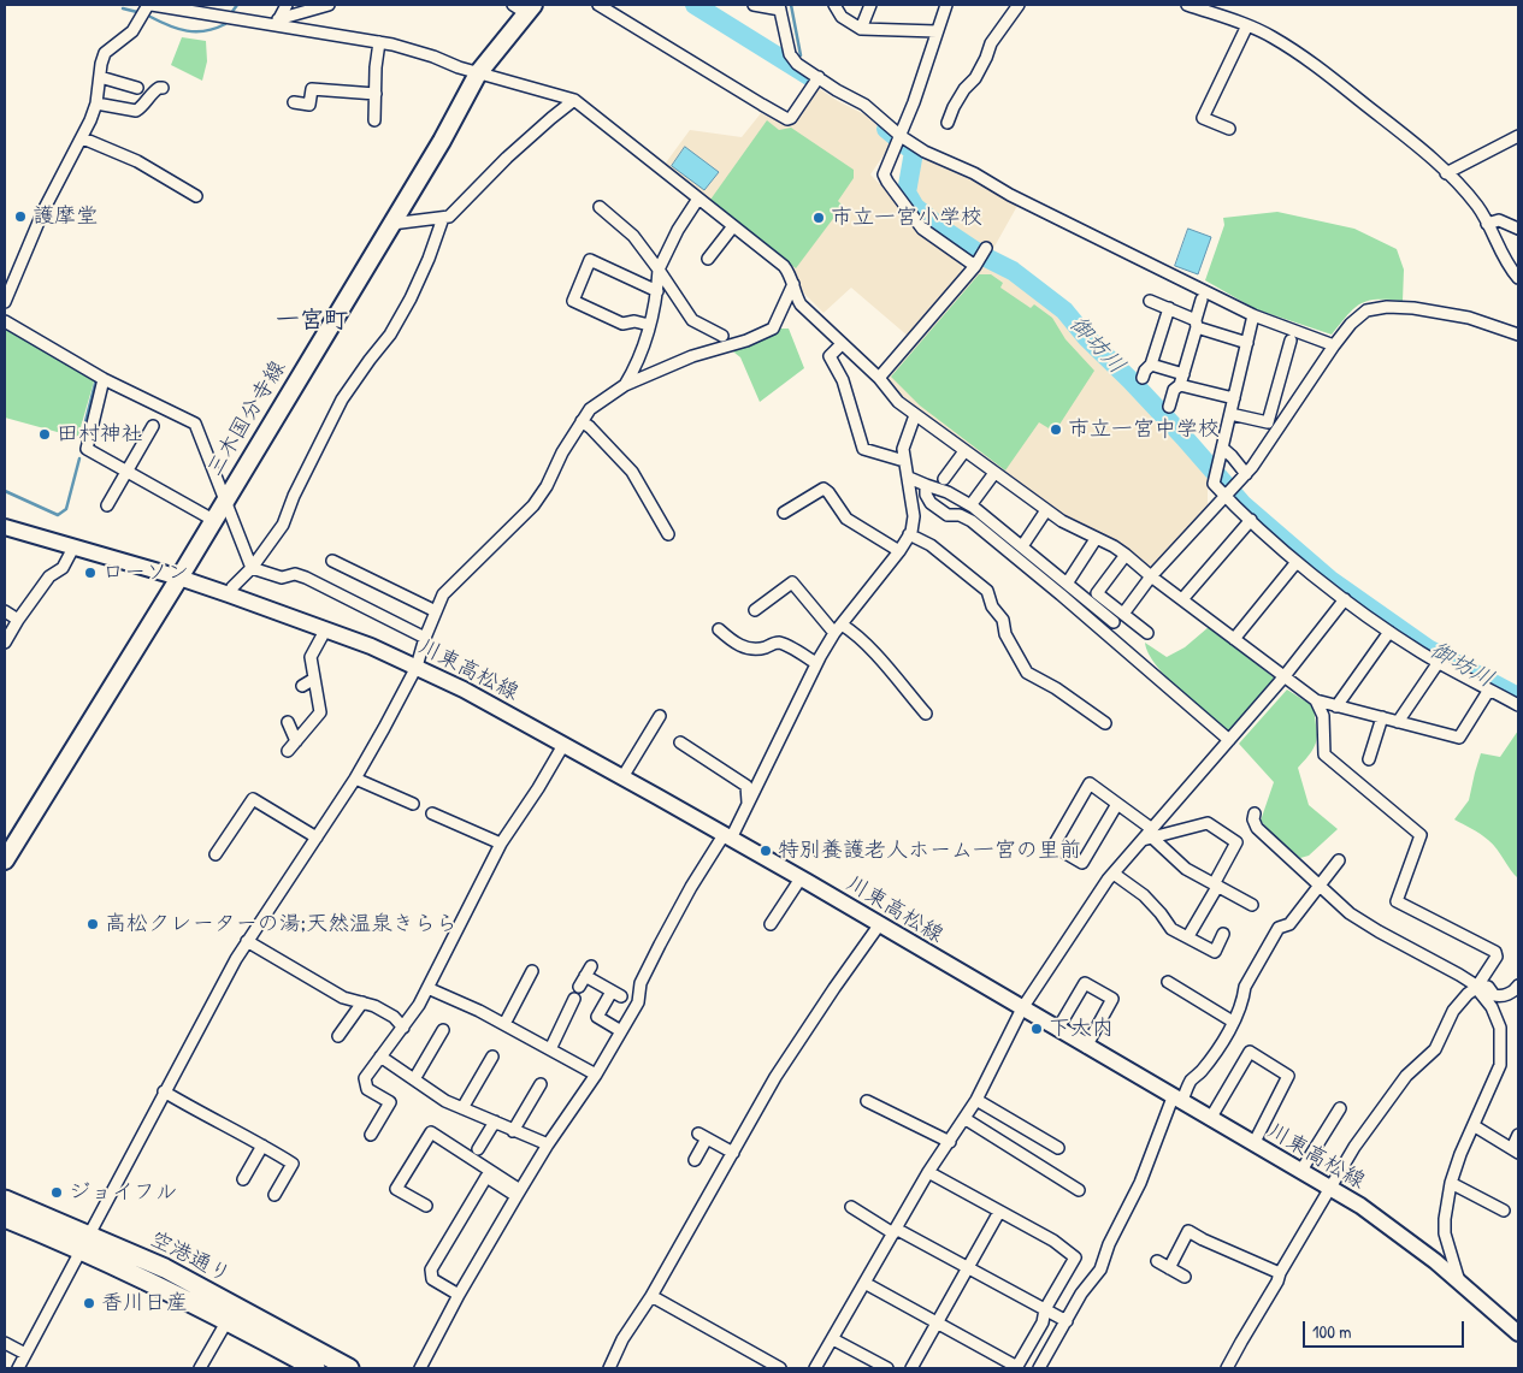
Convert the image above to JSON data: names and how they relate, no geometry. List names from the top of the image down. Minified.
{"streets":{"highway":["空港通り"],"main road":["三木国分寺線","川東高松線"]},"crossings":[["三木国分寺線","川東高松線"]],"districts":["一宮町"],"water":["御坊川"],"places":["護摩堂","市立一宮小学校","市立一宮中学校","田村神社","ローソン","特別養護老人ホーム一宮の里前","高松クレーターの湯;天然温泉きらら","下大内","ジョイフル","香川日産"],"scale_bar":"100 m"}
